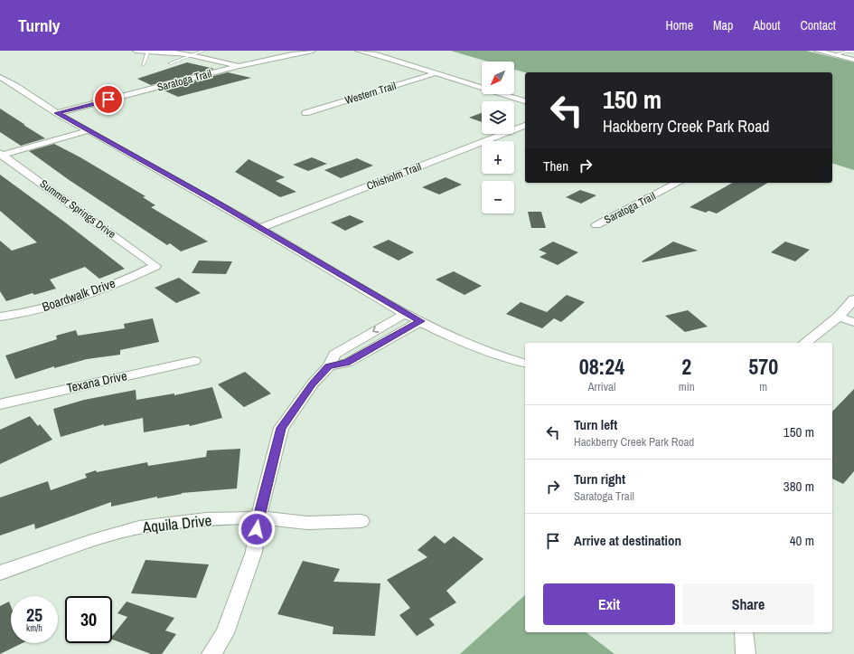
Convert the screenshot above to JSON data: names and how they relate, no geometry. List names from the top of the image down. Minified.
{"streets":{"street":["Saratoga Trail","Western Trail","Chisholm Trail","Summer Springs Drive","Boardwalk Drive","Texana Drive","Aquila Drive"]},"crossings":[["Summer Springs Drive","Boardwalk Drive"]],"north":"bottom left","page":{"header":"Turnly","nav":["Home","Map","About","Contact"],"map_buttons":["+","−"],"turn":["150 m","Hackberry Creek Park Road"],"then":"Then","eta":["08:24","Arrival","2","min","570","m"],"list":[{"name":"Turn left","note":"Hackberry Creek Park Road","value":"150 m"},{"name":"Turn right","note":"Saratoga Trail","value":"380 m"},{"name":"Arrive at destination","value":"40 m"}],"buttons":["Exit","Share"],"speed":"25 km/h","limit":"30"}}
